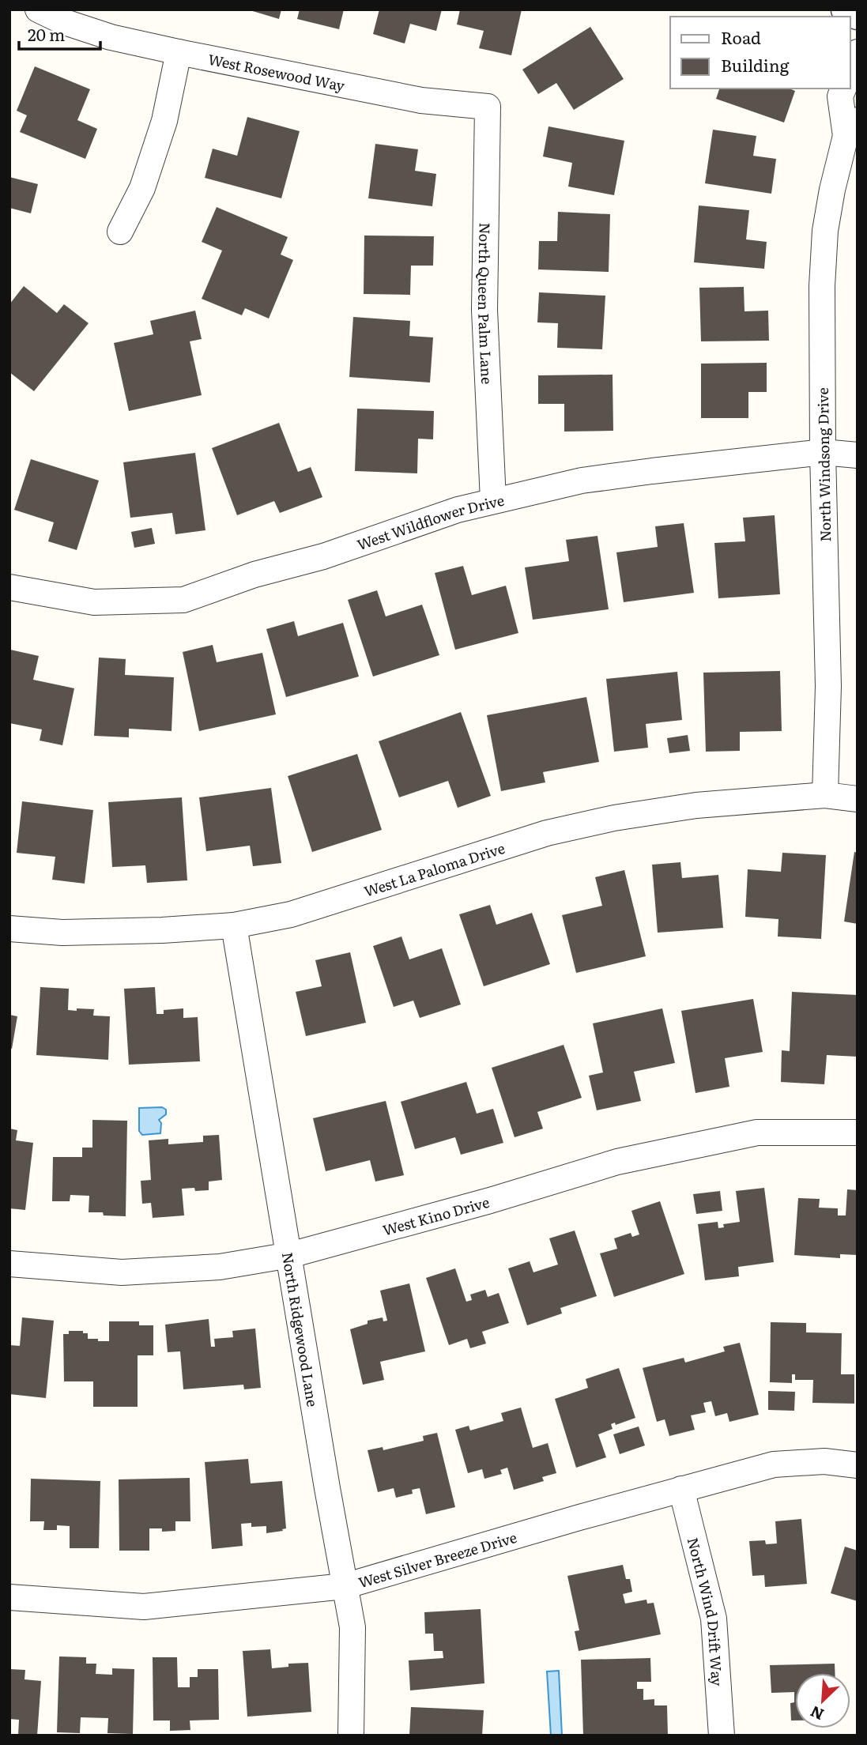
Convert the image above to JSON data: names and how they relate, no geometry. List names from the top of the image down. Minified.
{"streets":{"street":["West Rosewood Way","North Queen Palm Lane","North Windsong Drive","West Wildflower Drive","West La Paloma Drive","West Kino Drive","North Ridgewood Lane","West Silver Breeze Drive","North Wind Drift Way"]},"crossings":[["West Rosewood Way","North Queen Palm Lane"],["North Queen Palm Lane","West Wildflower Drive"],["North Windsong Drive","West Wildflower Drive"],["North Windsong Drive","West La Paloma Drive"],["West La Paloma Drive","North Ridgewood Lane"],["West Kino Drive","North Ridgewood Lane"],["North Ridgewood Lane","West Silver Breeze Drive"],["West Silver Breeze Drive","North Wind Drift Way"]],"legend":["Road","Building"],"scale_bar":"20 m","north":"bottom left"}
